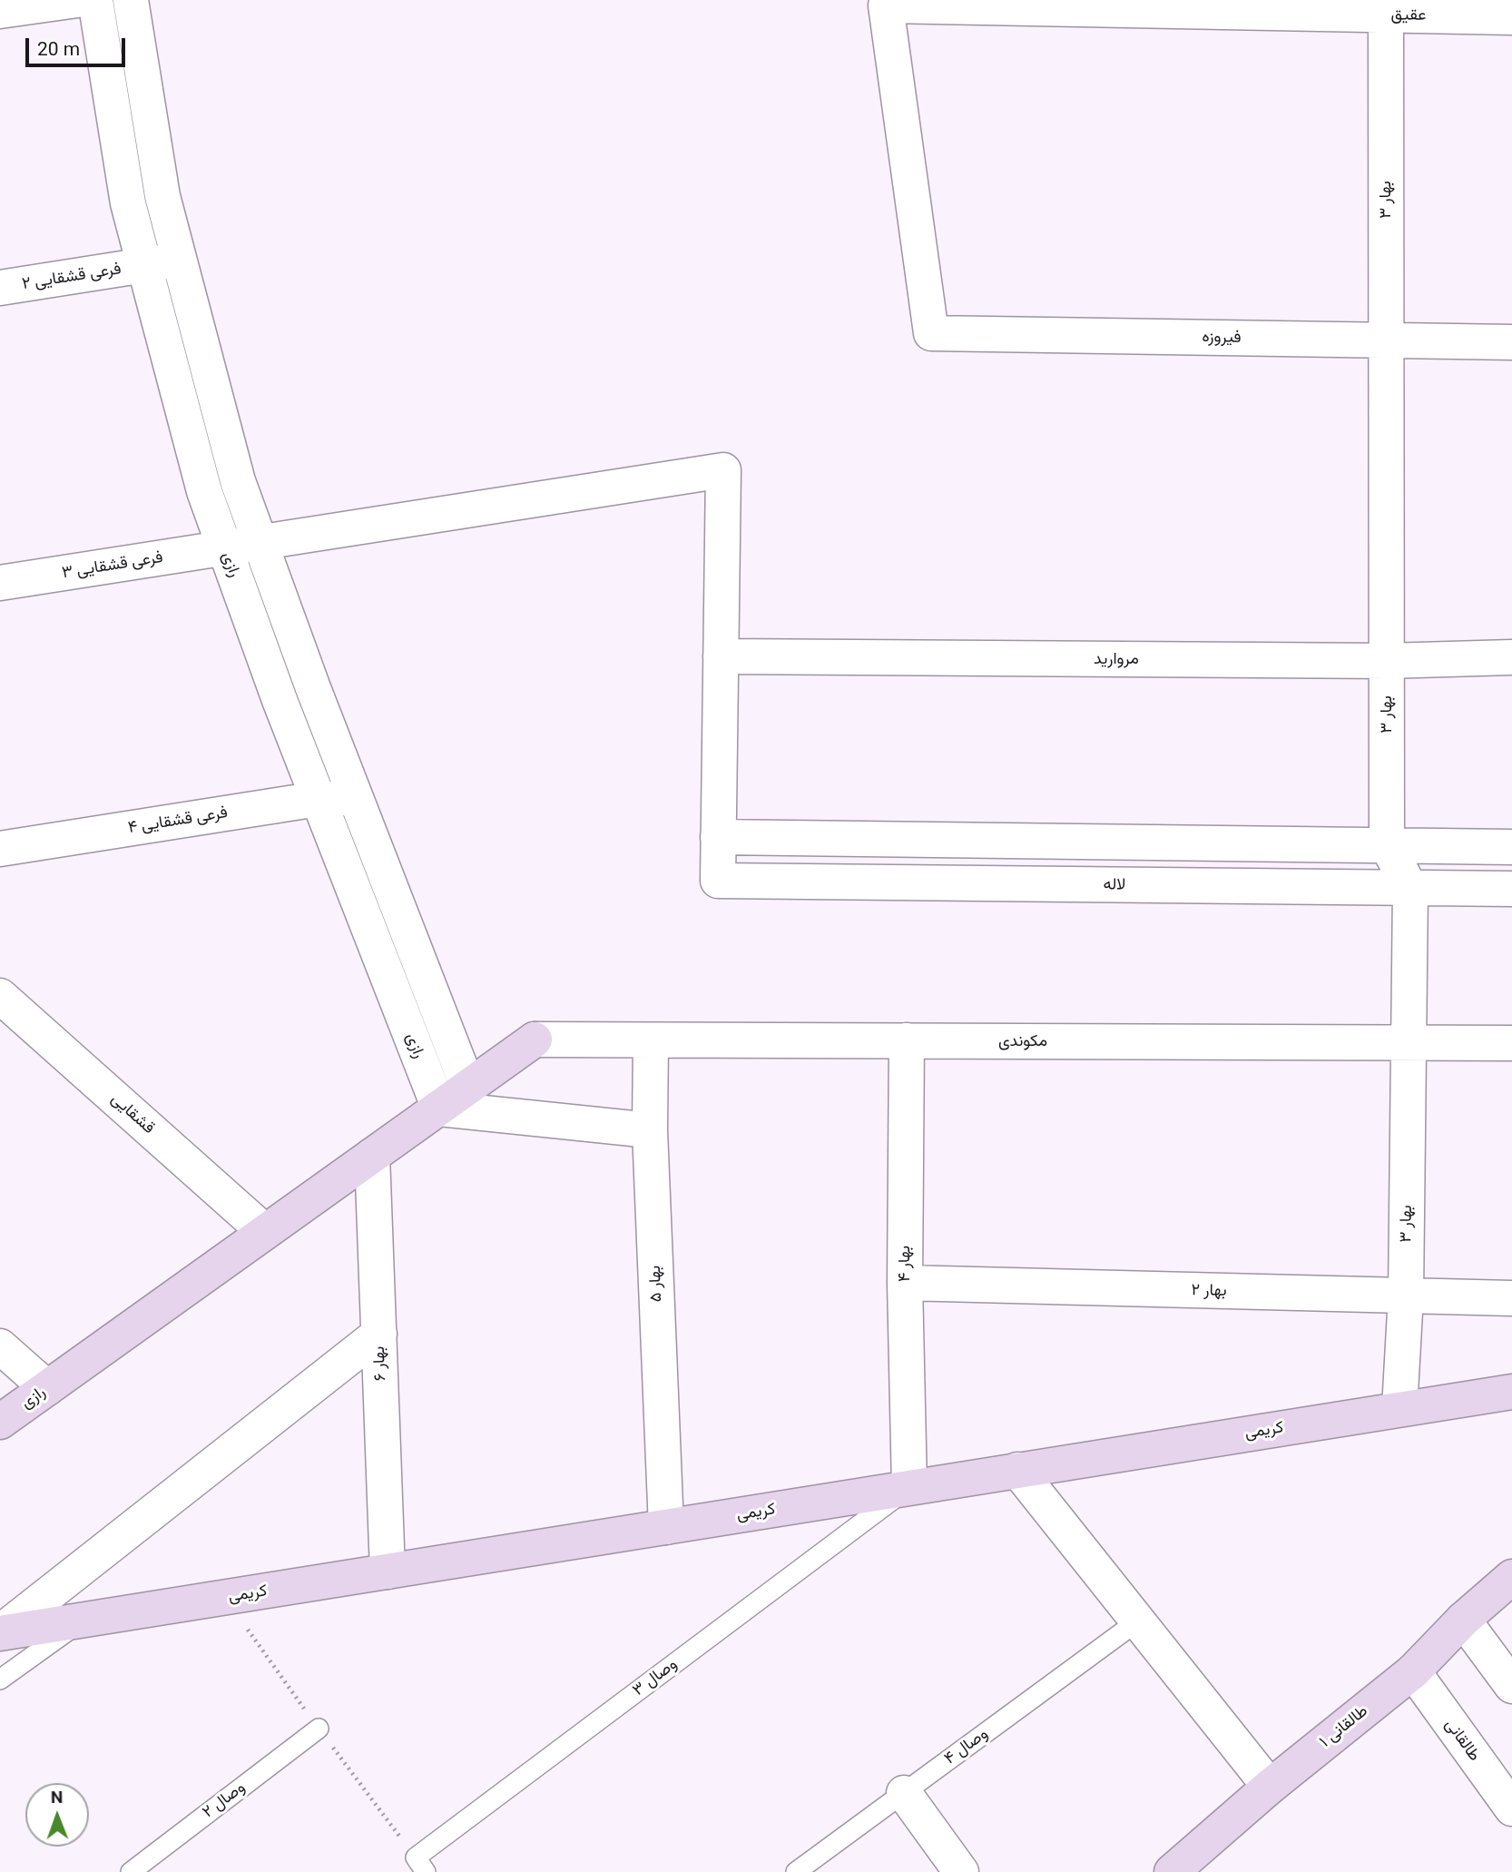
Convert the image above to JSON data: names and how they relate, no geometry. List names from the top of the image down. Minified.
{"streets":{"street":["عقیق","بهار ۳","فرعی قشقایی ۲","فیروزه","رازی","فرعی قشقایی ۳","مروارید","فرعی قشقایی ۴","لاله","مکوندی","قشقایی","بهار ۴","بهار ۵","بهار ۲","بهار ۶","کریمی","طالقانی ۱","طالقانی"],"lane":["وصال ۳","وصال ۴","وصال ۲"]},"crossings":[["عقیق","بهار ۳"],["عقیق","فیروزه"],["بهار ۳","فیروزه"],["بهار ۳","مروارید"],["بهار ۳","لاله"],["بهار ۳","مکوندی"],["بهار ۳","بهار ۲"],["بهار ۳","کریمی"],["فرعی قشقایی ۲","رازی"],["رازی","فرعی قشقایی ۳"],["رازی","فرعی قشقایی ۴"],["رازی","مکوندی"],["رازی","قشقایی"],["رازی","بهار ۶"],["فرعی قشقایی ۳","مروارید"],["مکوندی","بهار ۴"],["مکوندی","بهار ۵"],["بهار ۴","بهار ۲"],["بهار ۴","کریمی"],["بهار ۴","وصال ۳"],["بهار ۵","کریمی"],["بهار ۶","کریمی"],["کریمی","وصال ۳"],["طالقانی ۱","طالقانی"]],"scale_bar":"20 m","north":"top"}
